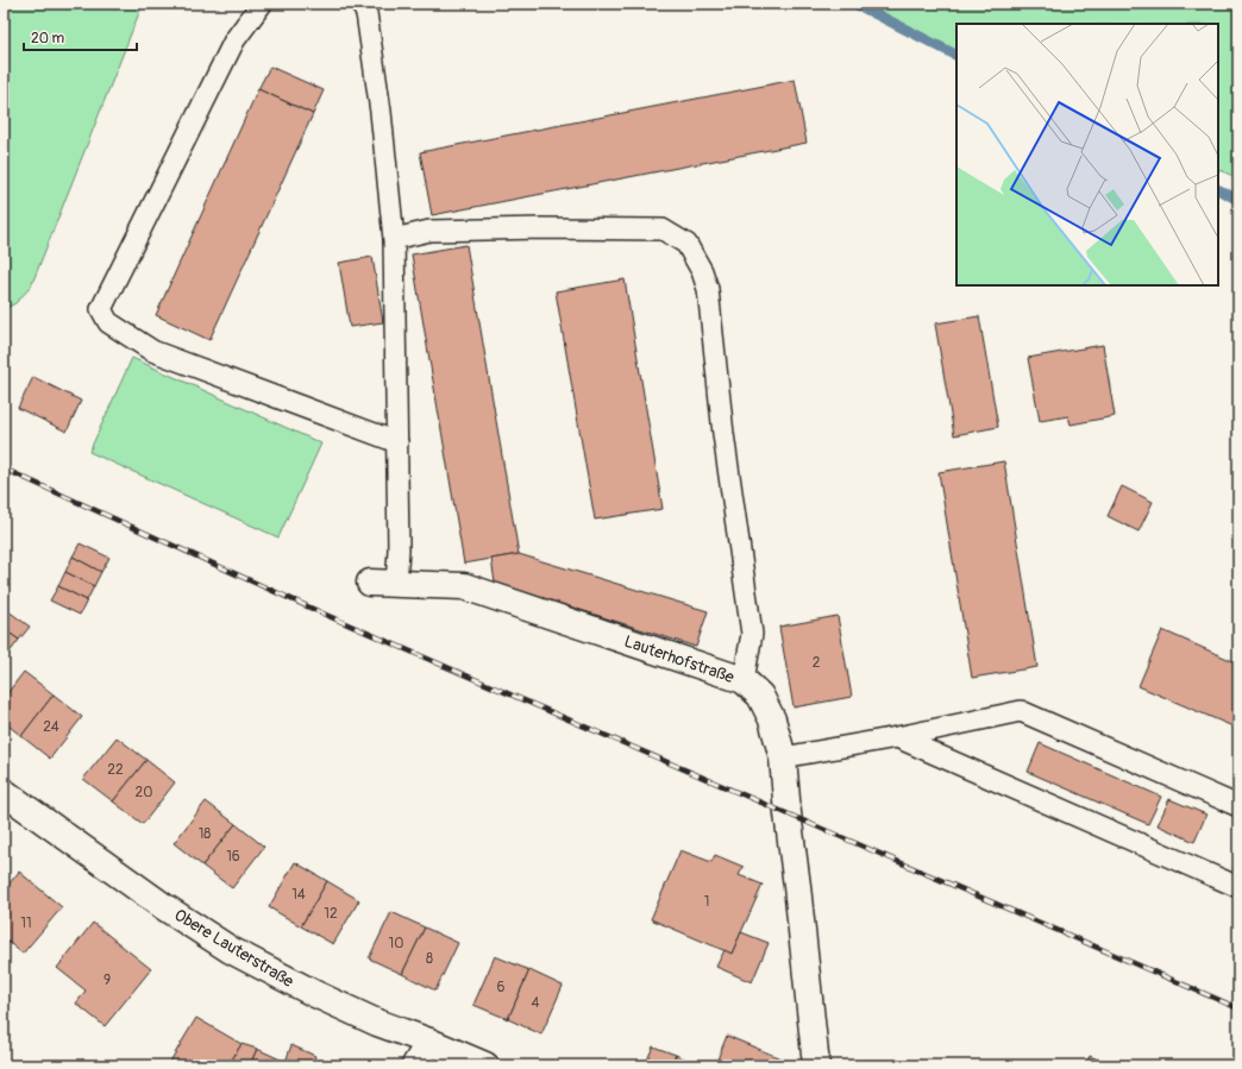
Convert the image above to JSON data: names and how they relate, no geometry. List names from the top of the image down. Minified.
{"streets":{"street":["Lauterhofstraße","Obere Lauterstraße"]},"house_numbers":["2","24","22","20","18","16","14","1","12","11","10","8","9","6","4"],"scale_bar":"20 m"}
